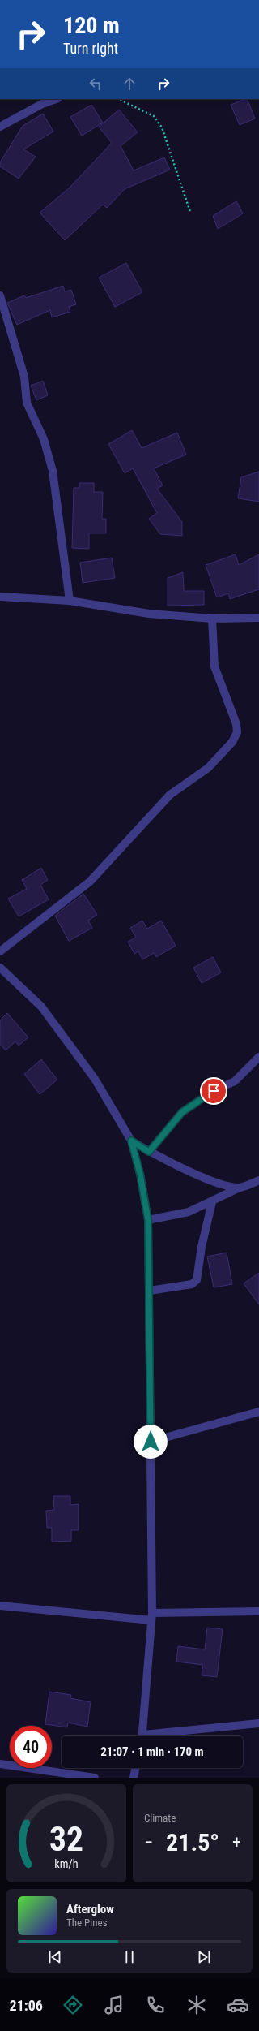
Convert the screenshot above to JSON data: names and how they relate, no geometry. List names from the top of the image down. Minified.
{"page":{"turn":["120 m","Turn right"],"limit":"40","trip":"21:07 · 1 min · 170 m","tile":"Climate","heat":["−","21.5°","+"],"song":["Afterglow","The Pines"],"tabs":"21:06","gauge":["32","km/h"]}}
